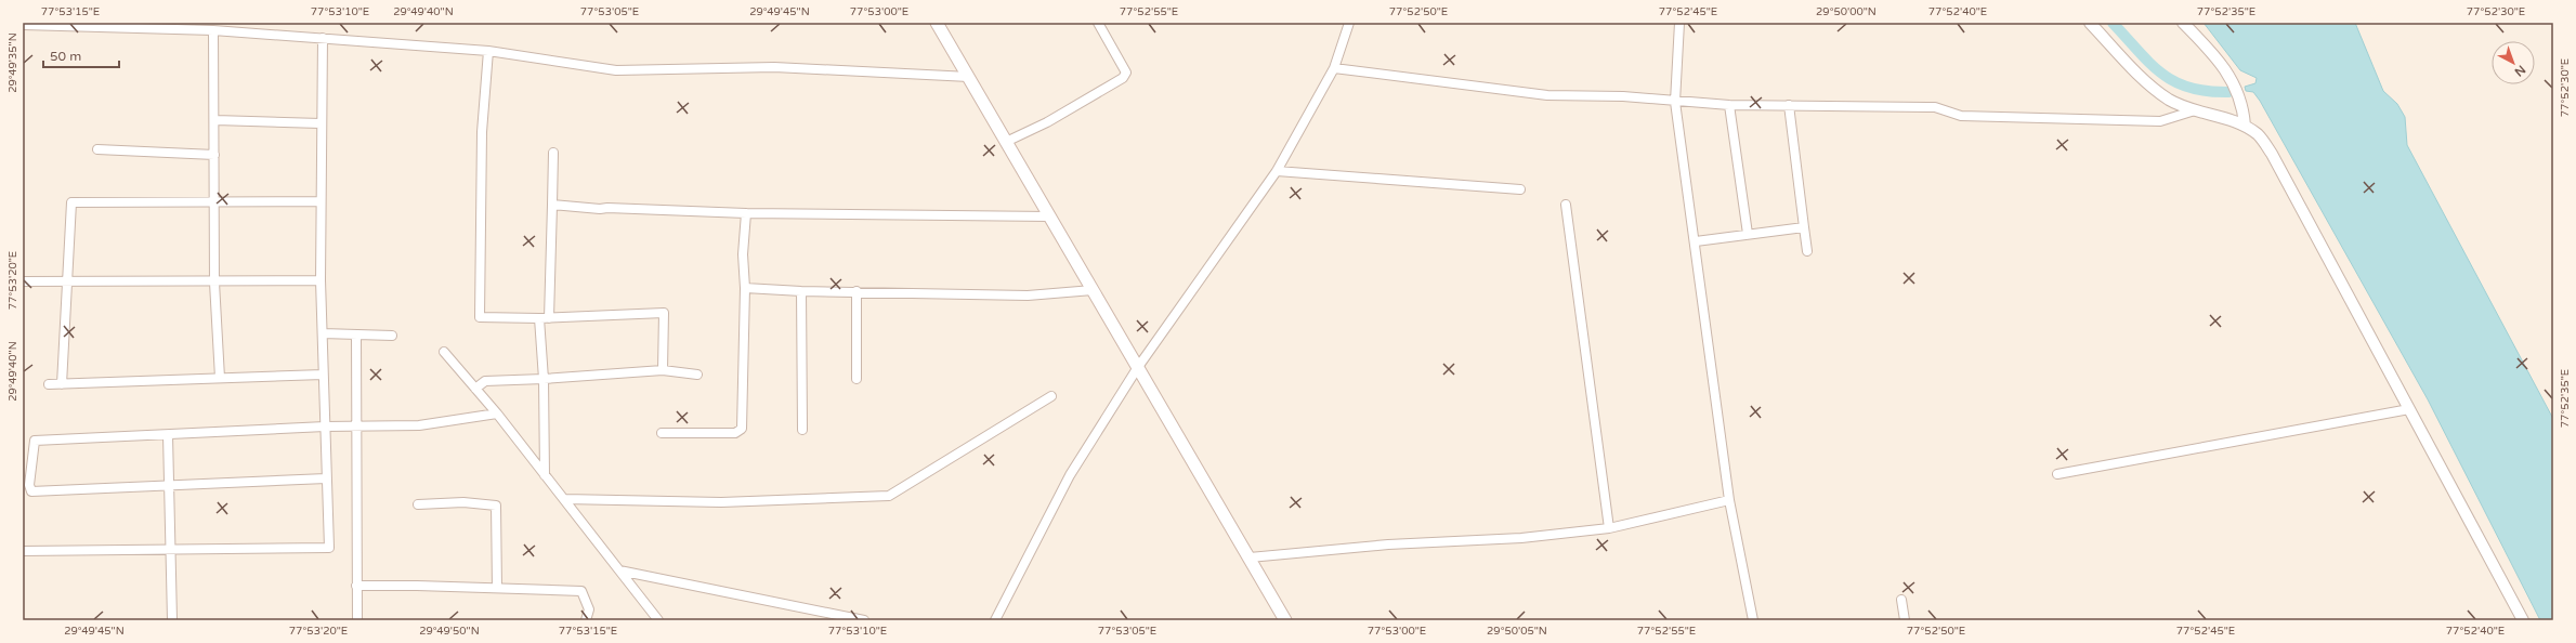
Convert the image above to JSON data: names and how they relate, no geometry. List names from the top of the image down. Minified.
{"scale_bar":"50 m","north":"bottom right","coordinates":["77°53'15\"E","77°53'10\"E","29°49'40\"N","77°53'05\"E","29°49'45\"N","77°53'00\"E","77°52'55\"E","77°52'50\"E","77°52'45\"E","29°50'00\"N","77°52'40\"E","77°52'35\"E","77°52'30\"E","29°49'35\"N","77°53'20\"E","29°49'50\"N","29°50'05\"N"]}
